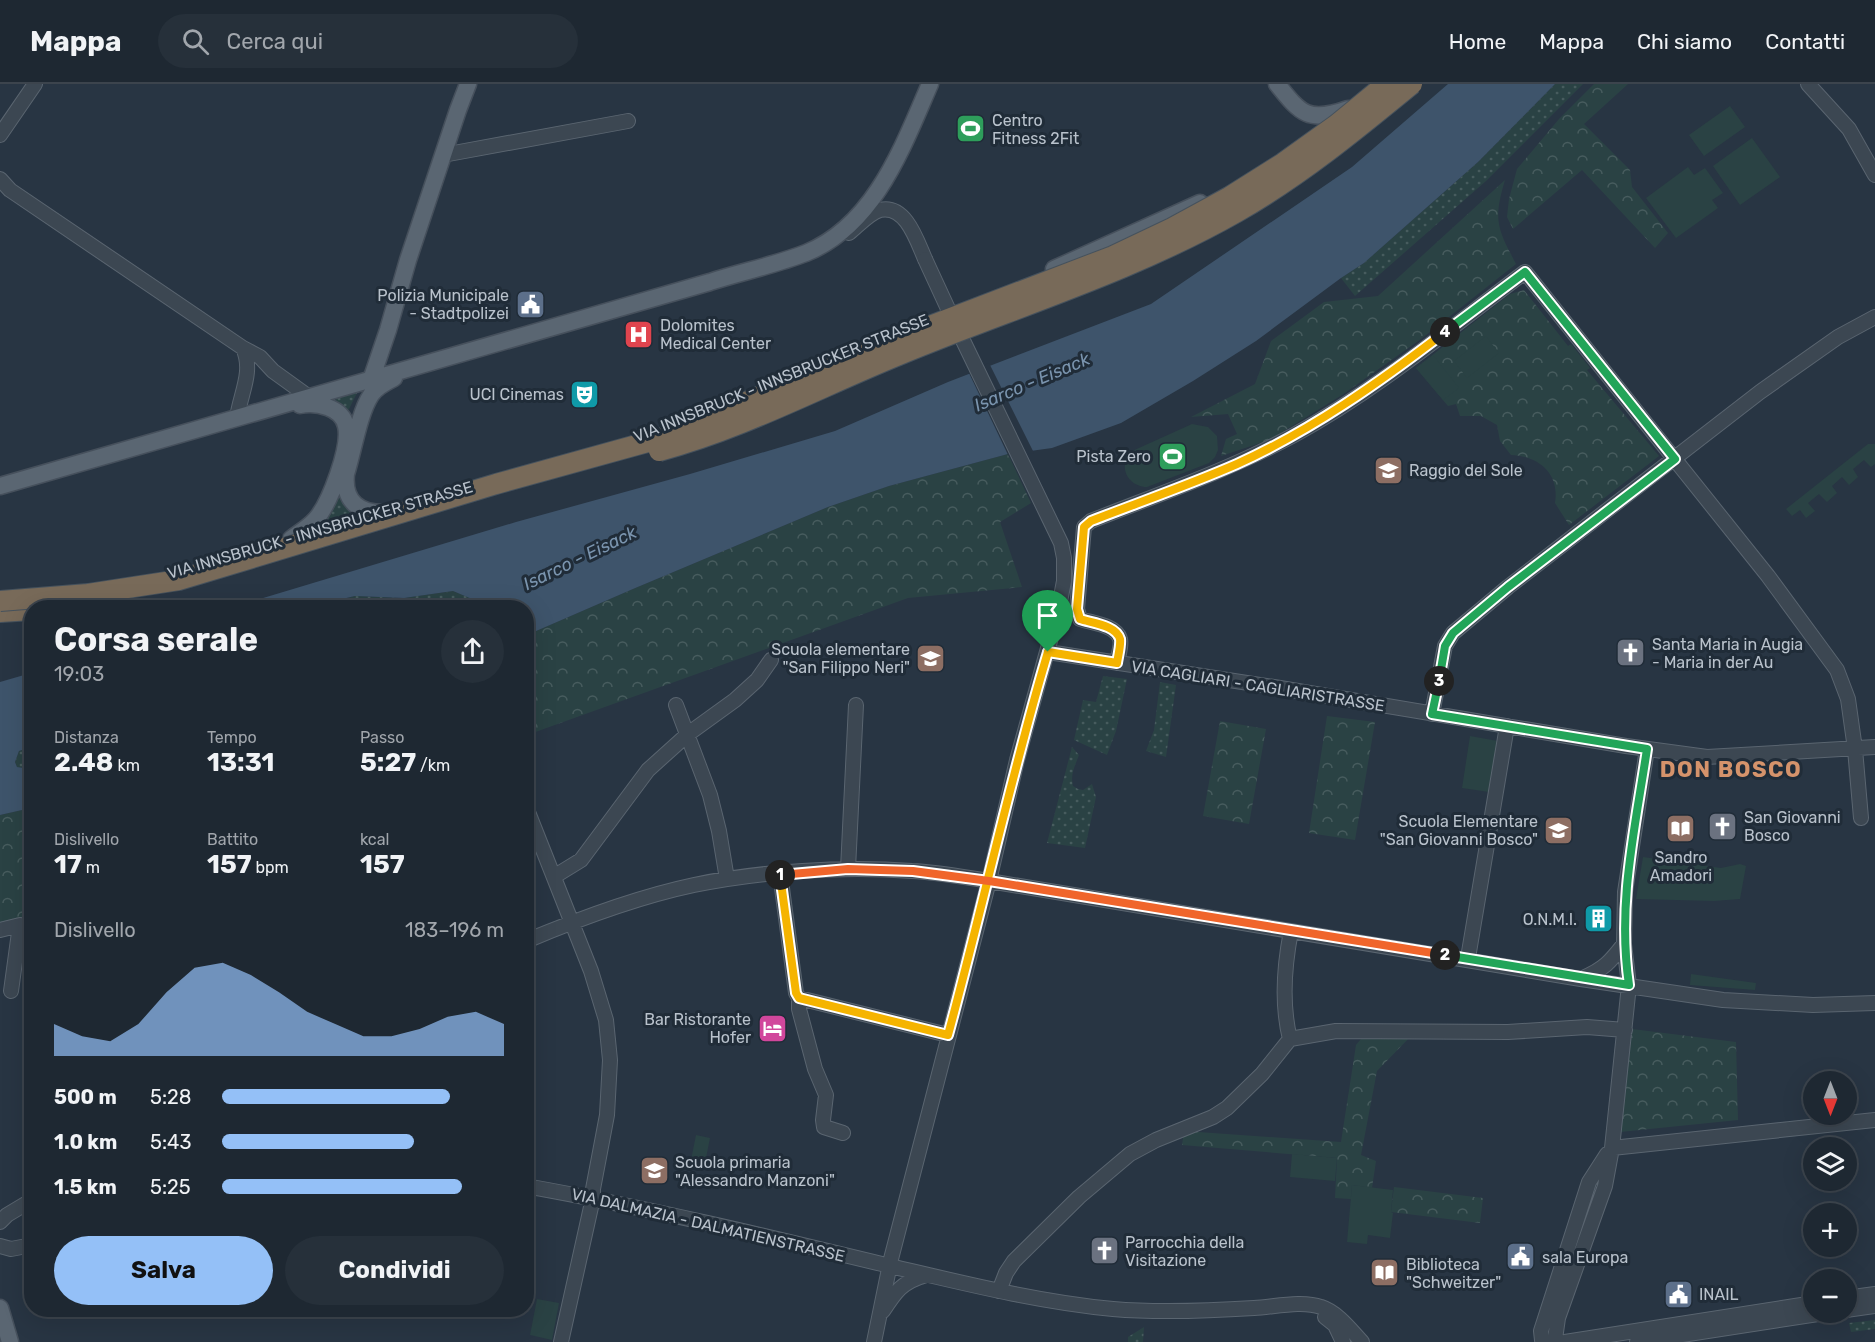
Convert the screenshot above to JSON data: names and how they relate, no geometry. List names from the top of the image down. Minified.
{"streets":{"main road":["VIA INNSBRUCK - INNSBRUCKER STRASSE"],"street":["VIA CAGLIARI - CAGLIARISTRASSE","VIA DALMAZIA - DALMATIENSTRASSE"]},"districts":["DON BOSCO"],"water":["Isarco - Eisack"],"places":{"sports":["Centro Fitness 2Fit","Pista Zero"],"public building":["Polizia Municipale - Stadtpolizei","sala Europa","INAIL"],"hospital":["Dolomites Medical Center"],"theatre":["UCI Cinemas"],"school or university":["Raggio del Sole","Scuola elementare \"San Filippo Neri\"","Scuola Elementare \"San Giovanni Bosco\"","Scuola primaria \"Alessandro Manzoni\""],"church":["Santa Maria in Augia - Maria in der Au","San Giovanni Bosco","Parrocchia della Visitazione"],"library":["Sandro Amadori","Biblioteca \"Schweitzer\""],"building":["O.N.M.I."],"hotel":["Bar Ristorante Hofer"]},"north":"bottom","page":{"header":"Mappa","search":"Cerca qui","nav":["Home","Mappa","Chi siamo","Contatti"],"pins":["4","3","1","2"],"heading":["Corsa serale","19:03"],"stats":[["Distanza","2.48 km"],["Tempo","13:31"],["Passo","5:27 /km"],["Dislivello","17 m"],["Battito","157 bpm"],["kcal","157"]],"chart":["Dislivello","183–196 m"],"map_buttons":["+","−"],"list":[{"name":"500 m","note":"5:28"},{"name":"1.0 km","note":"5:43"},{"name":"1.5 km","note":"5:25"}],"buttons":["Salva","Condividi"]}}
